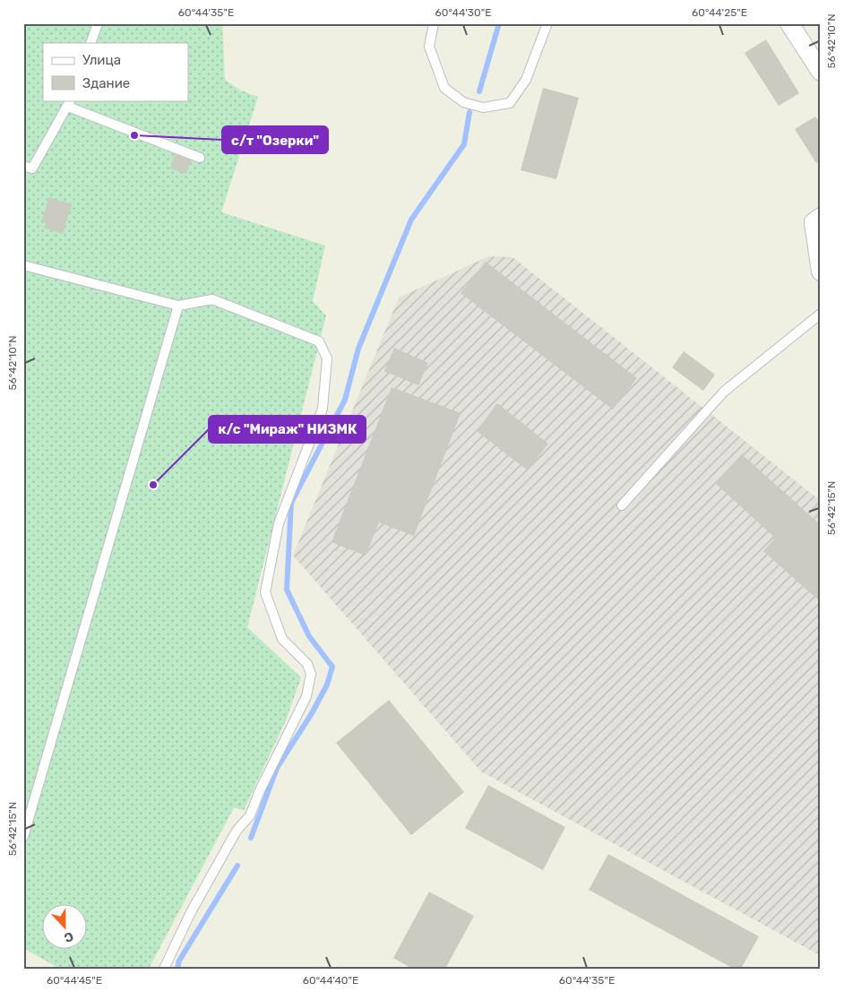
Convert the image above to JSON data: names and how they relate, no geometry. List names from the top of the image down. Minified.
{"places":["с/т \"Озерки\"","к/с \"Мираж\" НИЗМК"],"legend":["Улица","Здание"],"north":"bottom","coordinates":["60°44'35\"E","60°44'30\"E","60°44'25\"E","56°42'10\"N","56°42'15\"N","60°44'45\"E","60°44'40\"E"]}
